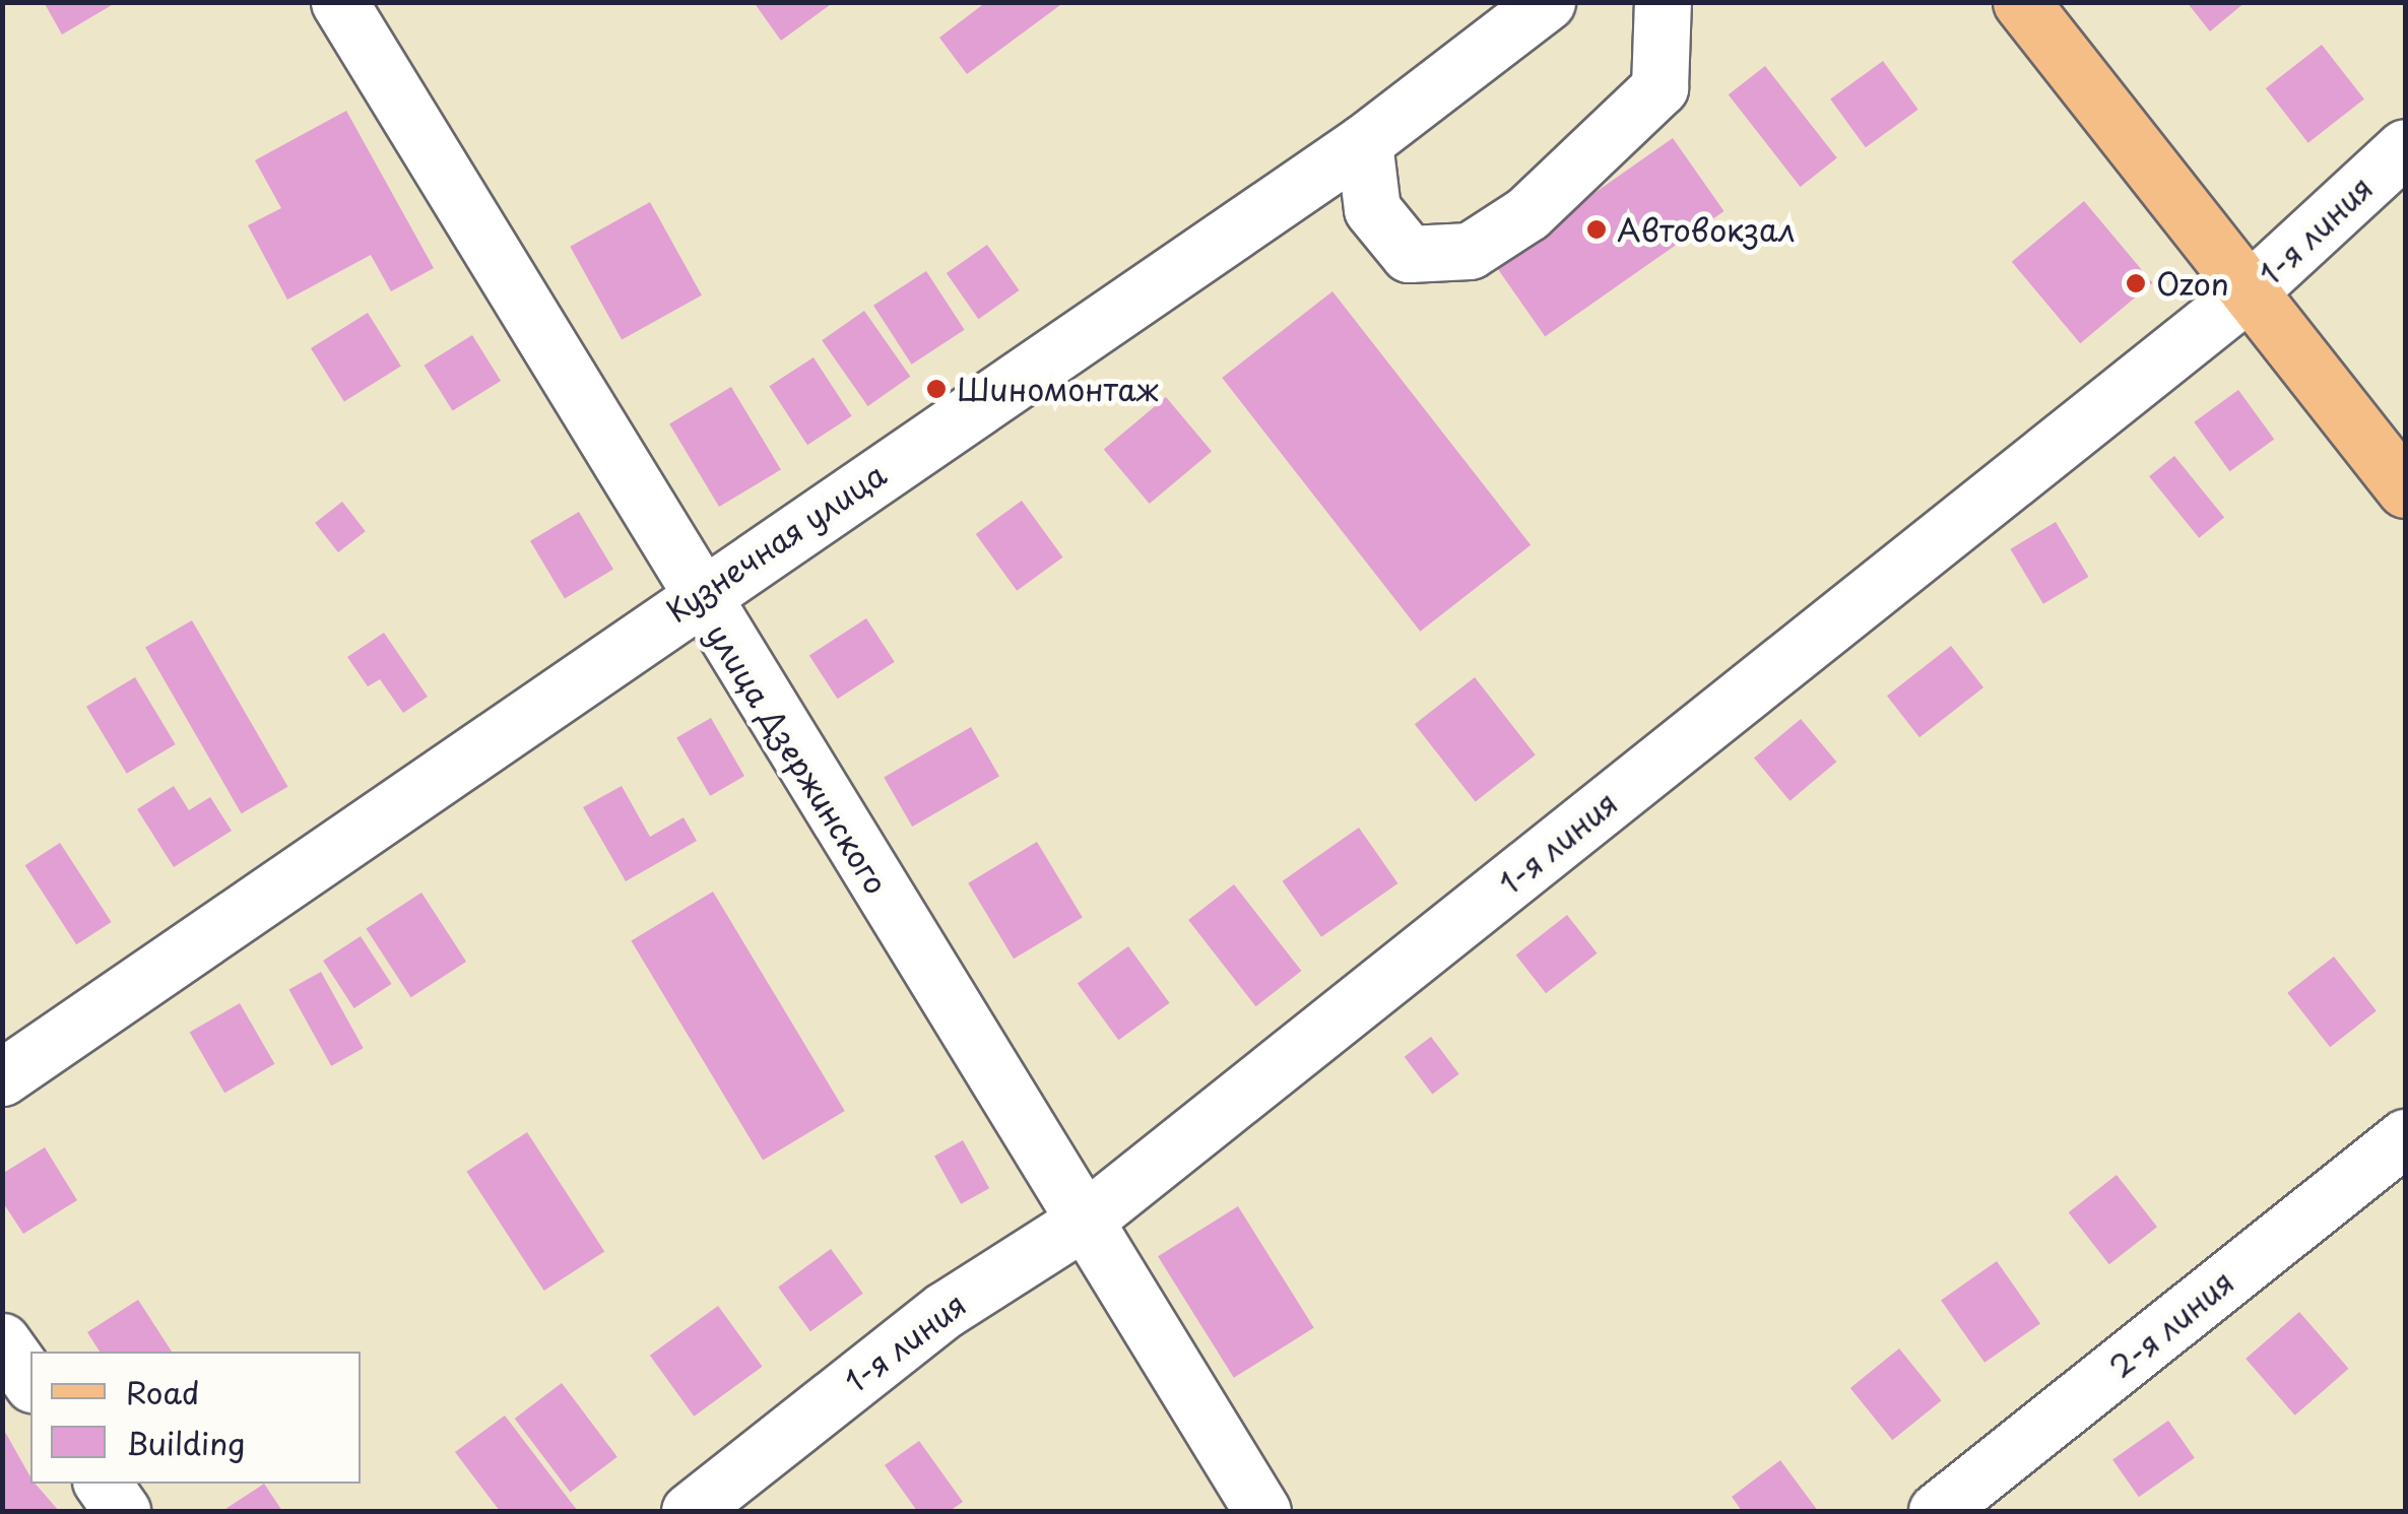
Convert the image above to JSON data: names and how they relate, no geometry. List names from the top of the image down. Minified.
{"streets":{"street":["1-я линия","Кузнечная улица","улица Дзержинского","2-я линия"]},"crossings":[["1-я линия","улица Дзержинского"],["Кузнечная улица","улица Дзержинского"]],"places":["Автовокзал","Ozon","Шиномонтаж"],"legend":["Road","Building"]}
